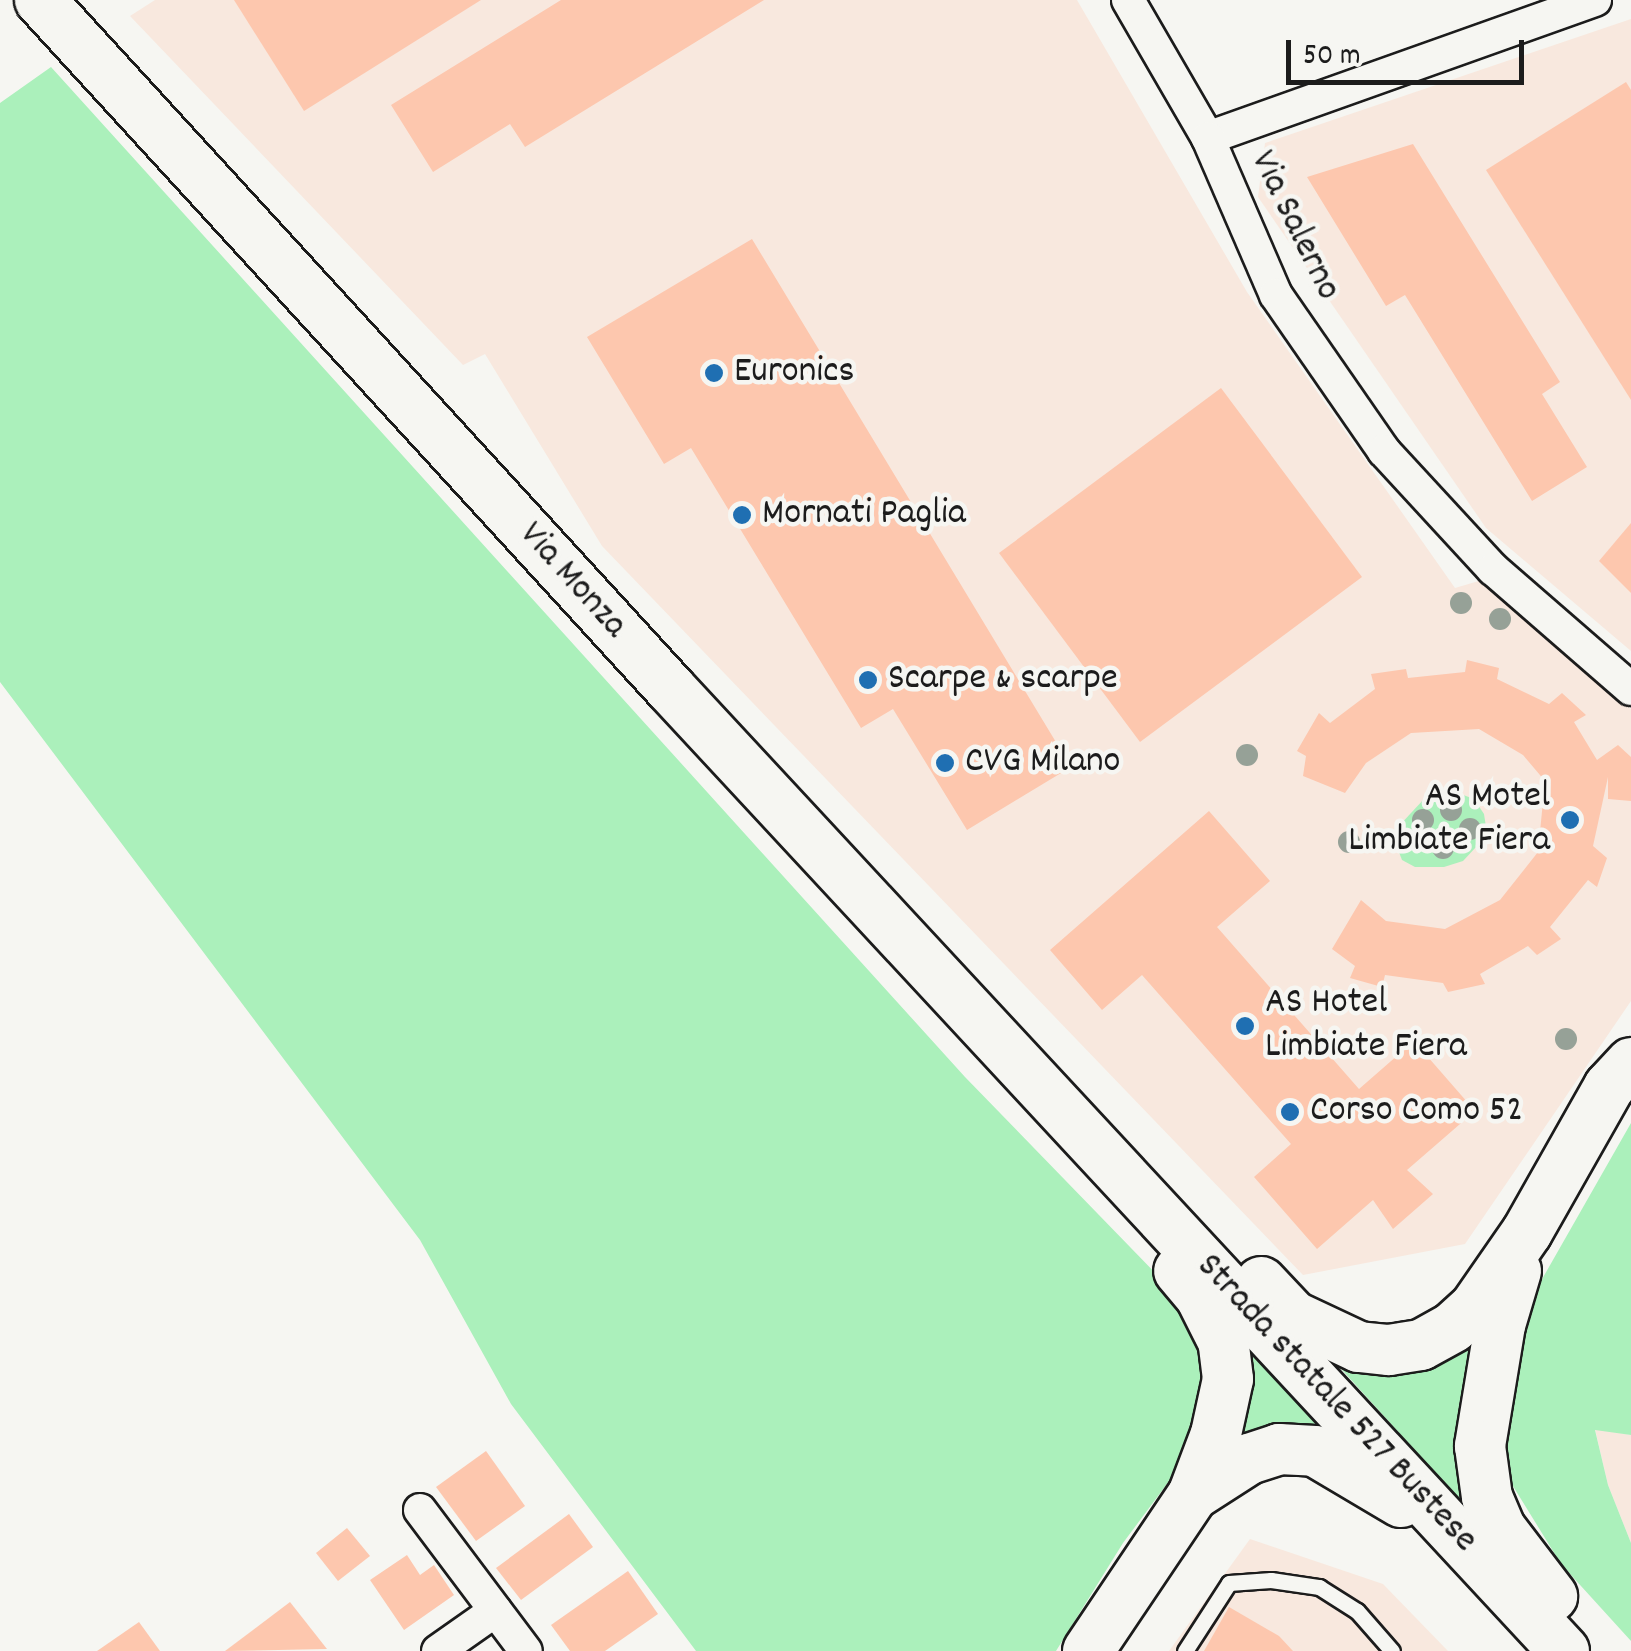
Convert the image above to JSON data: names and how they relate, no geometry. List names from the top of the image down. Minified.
{"streets":{"main road":["Via Monza","Strada statale 527 Bustese"],"street":["Via Salerno"]},"crossings":[["Via Monza","Strada statale 527 Bustese"]],"places":["Euronics","Mornati Paglia","Scarpe & scarpe","CVG Milano","AS Motel Limbiate Fiera","AS Hotel Limbiate Fiera","Corso Como 52"],"scale_bar":"50 m"}
